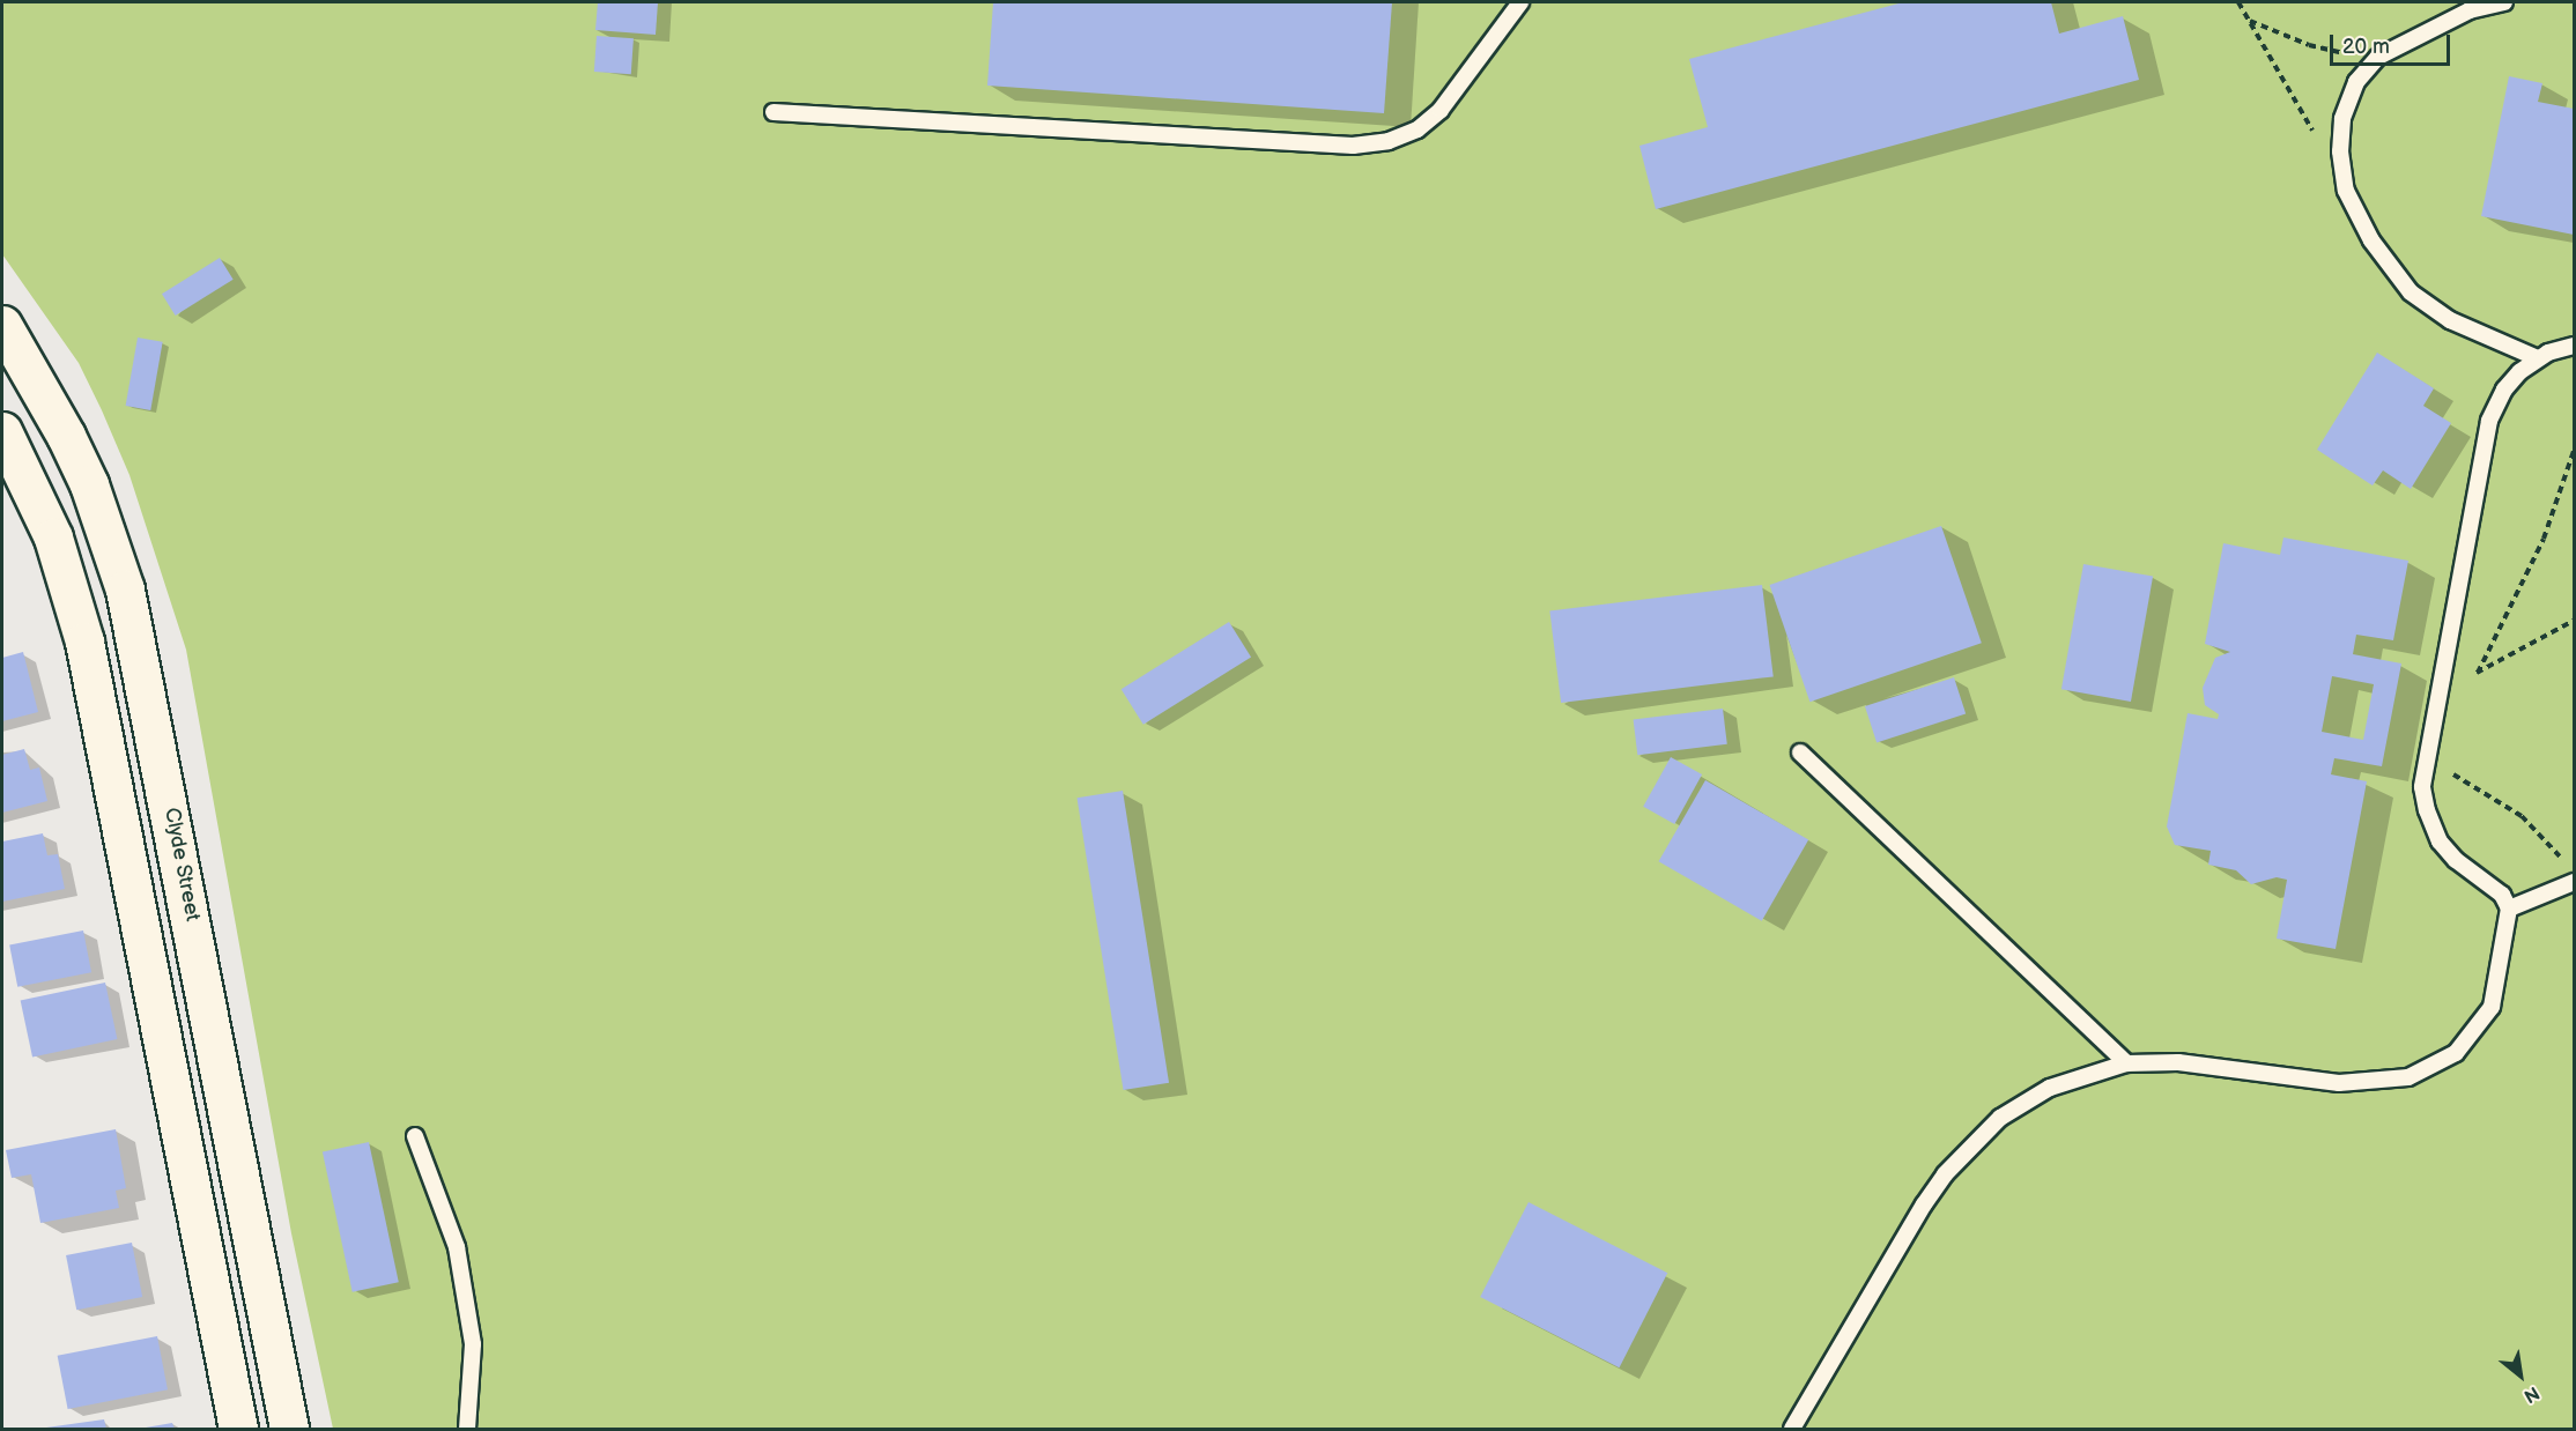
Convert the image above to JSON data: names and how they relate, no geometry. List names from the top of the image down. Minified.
{"streets":{"main road":["Clyde Street"]},"scale_bar":"20 m","north":"bottom right"}
